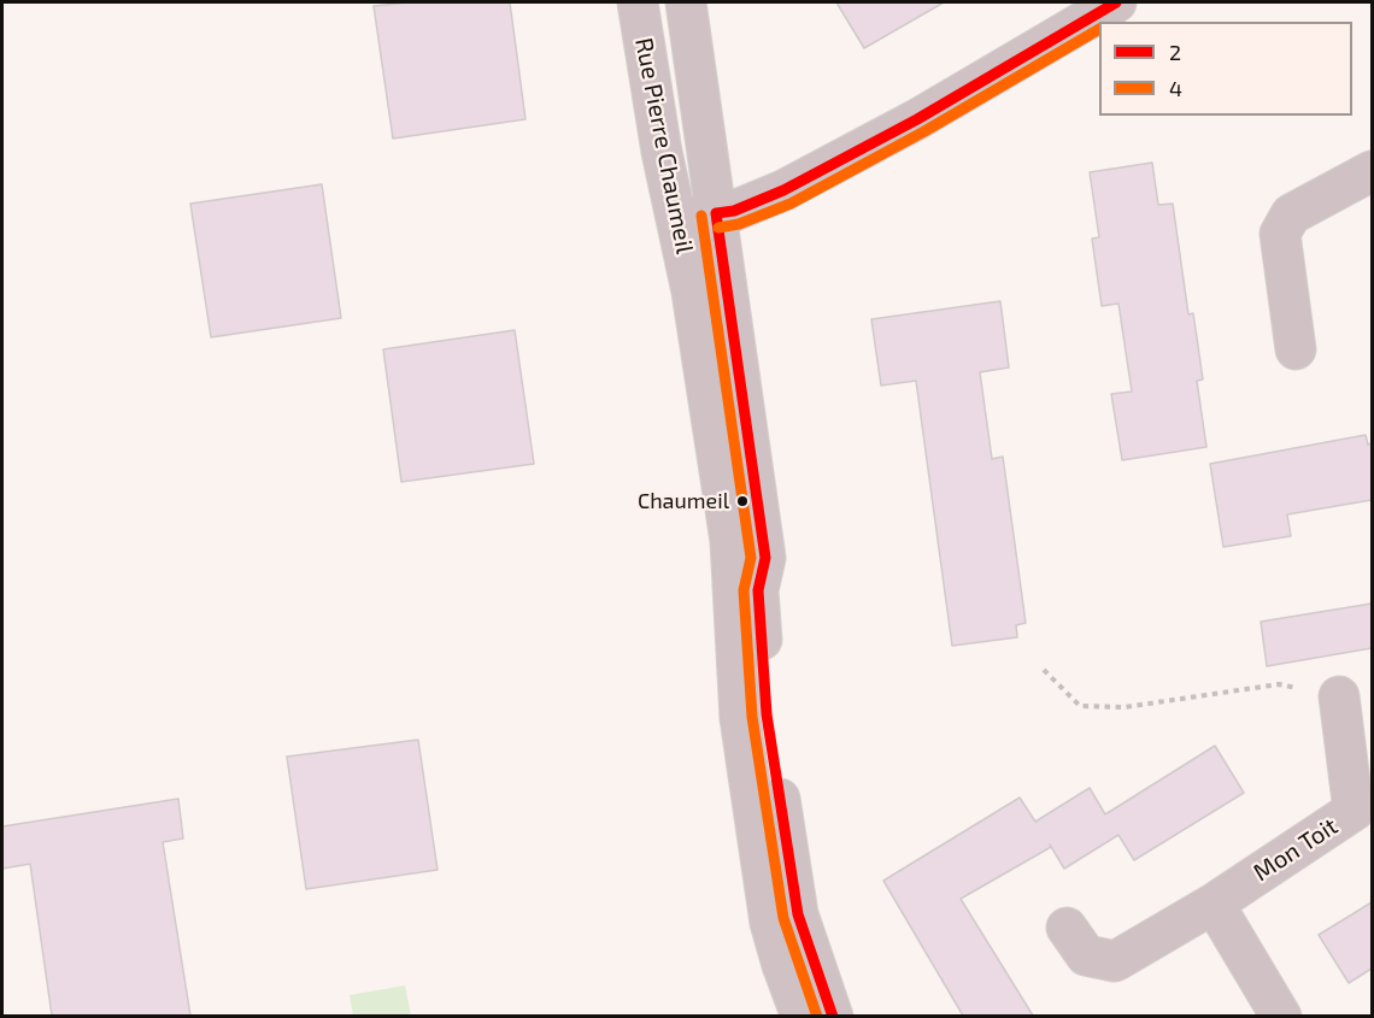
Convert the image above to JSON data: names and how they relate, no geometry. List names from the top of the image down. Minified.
{"streets":{"street":["Rue Pierre Chaumeil","Mon Toit"]},"places":["Chaumeil"],"lines":["transit line 2","transit line 4"],"legend":["2","4"]}
